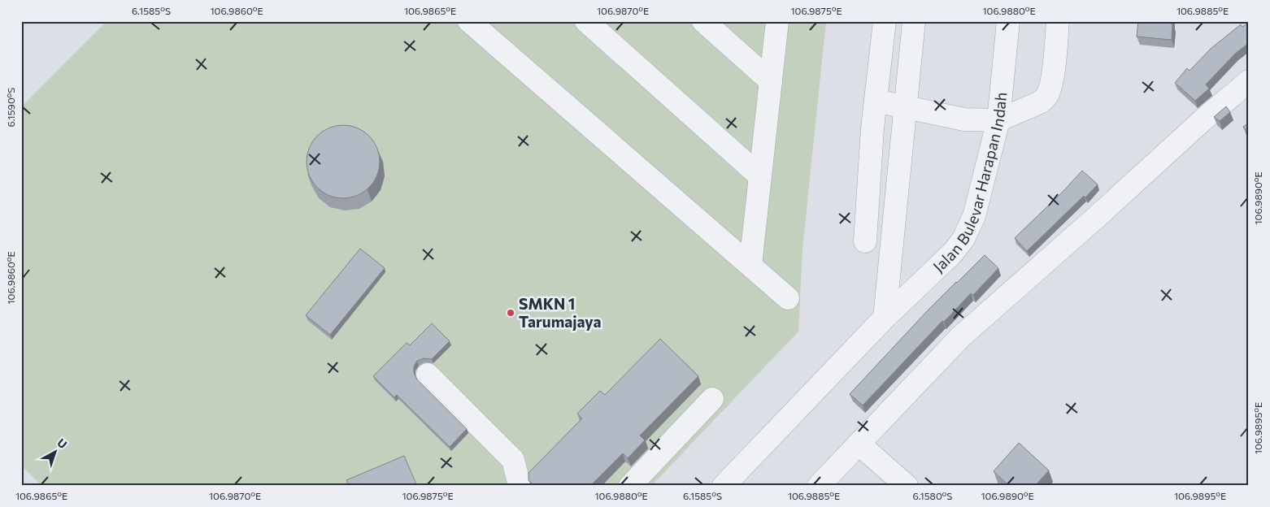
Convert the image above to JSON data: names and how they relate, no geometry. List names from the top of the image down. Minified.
{"streets":{"street":["Jalan Bulevar Harapan Indah"]},"places":["SMKN 1 Tarumajaya"],"north":"top right","coordinates":["6.1585°S","106.9860°E","106.9865°E","106.9870°E","106.9875°E","106.9880°E","106.9885°E","6.1590°S","106.9890°E","106.9895°E","6.1580°S"]}
